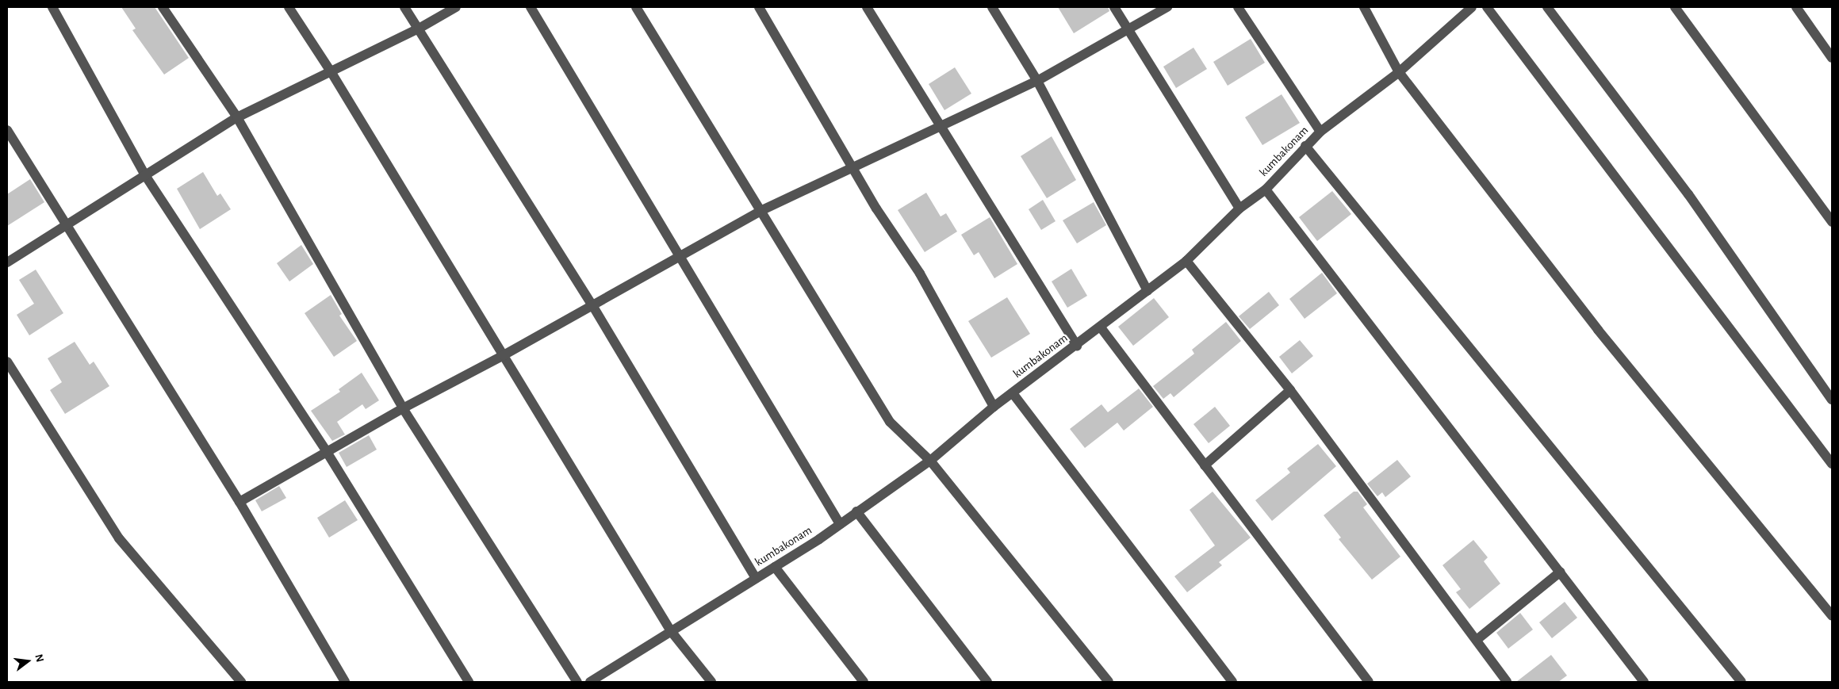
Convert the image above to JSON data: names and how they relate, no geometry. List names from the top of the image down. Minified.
{"streets":{"street":["kumbakonam"]},"north":"right"}
